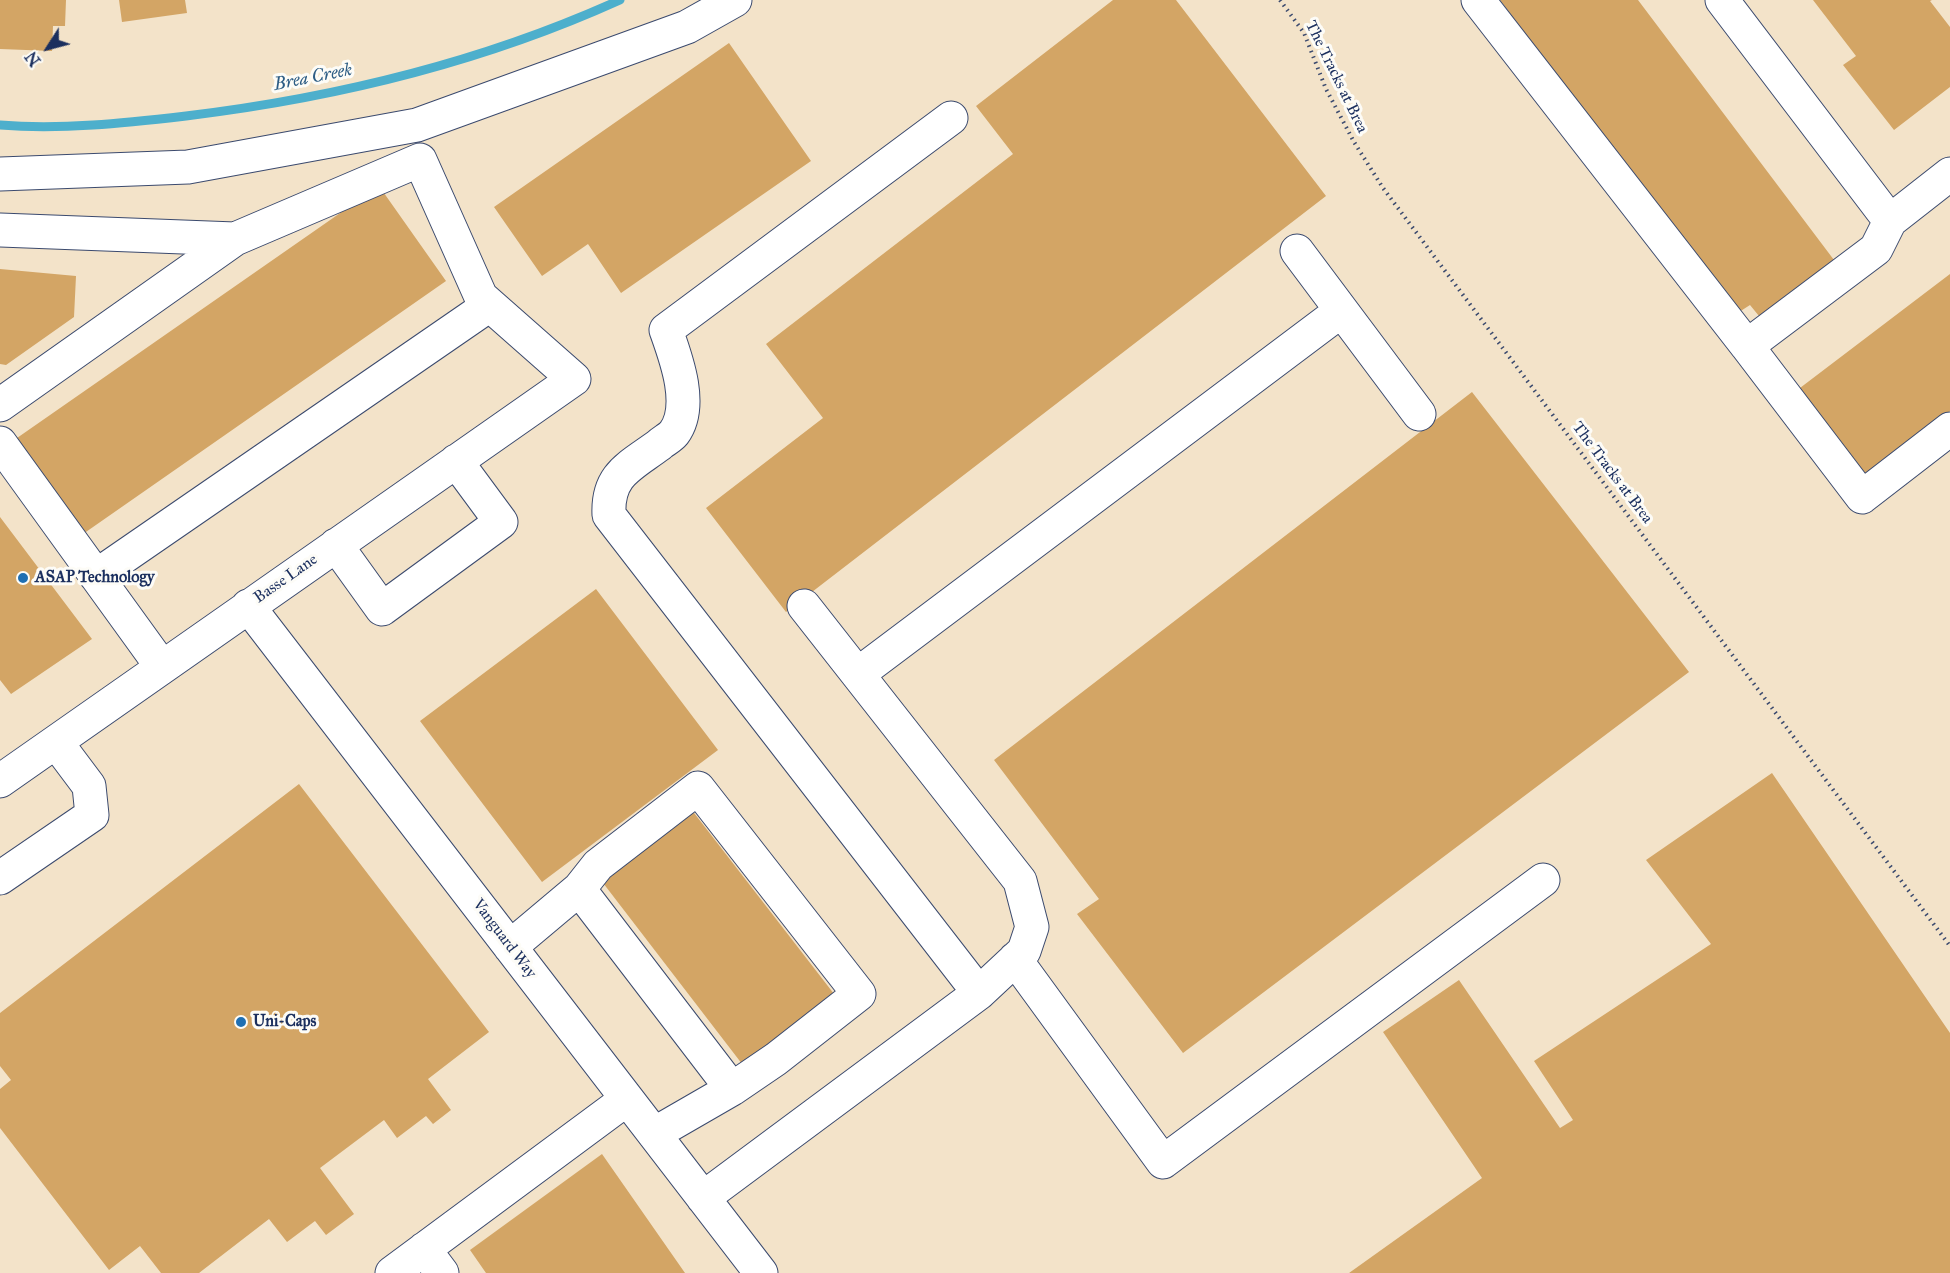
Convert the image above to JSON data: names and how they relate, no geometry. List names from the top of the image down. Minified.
{"streets":{"street":["Basse Lane","Vanguard Way"],"path":["The Tracks at Brea"]},"crossings":[["Basse Lane","Vanguard Way"]],"water":["Brea Creek"],"places":["ASAP Technology","Uni-Caps"],"north":"bottom left"}
